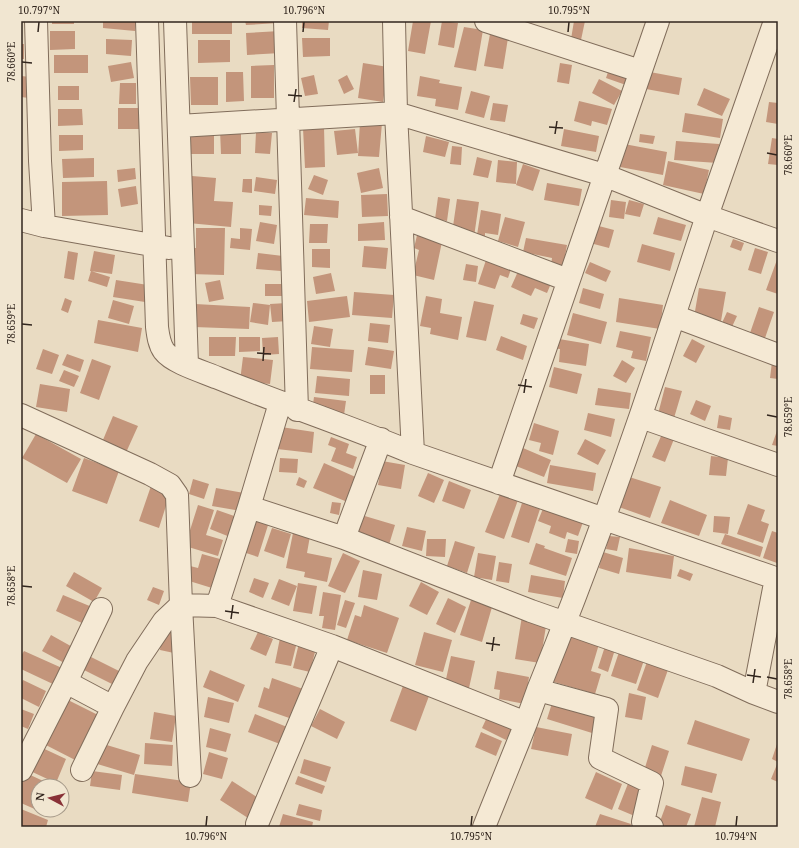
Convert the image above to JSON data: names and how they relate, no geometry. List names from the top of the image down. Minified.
{"north":"left","coordinates":["10.797°N","10.796°N","10.795°N","78.660°E","78.659°E","78.658°E","10.794°N"]}
